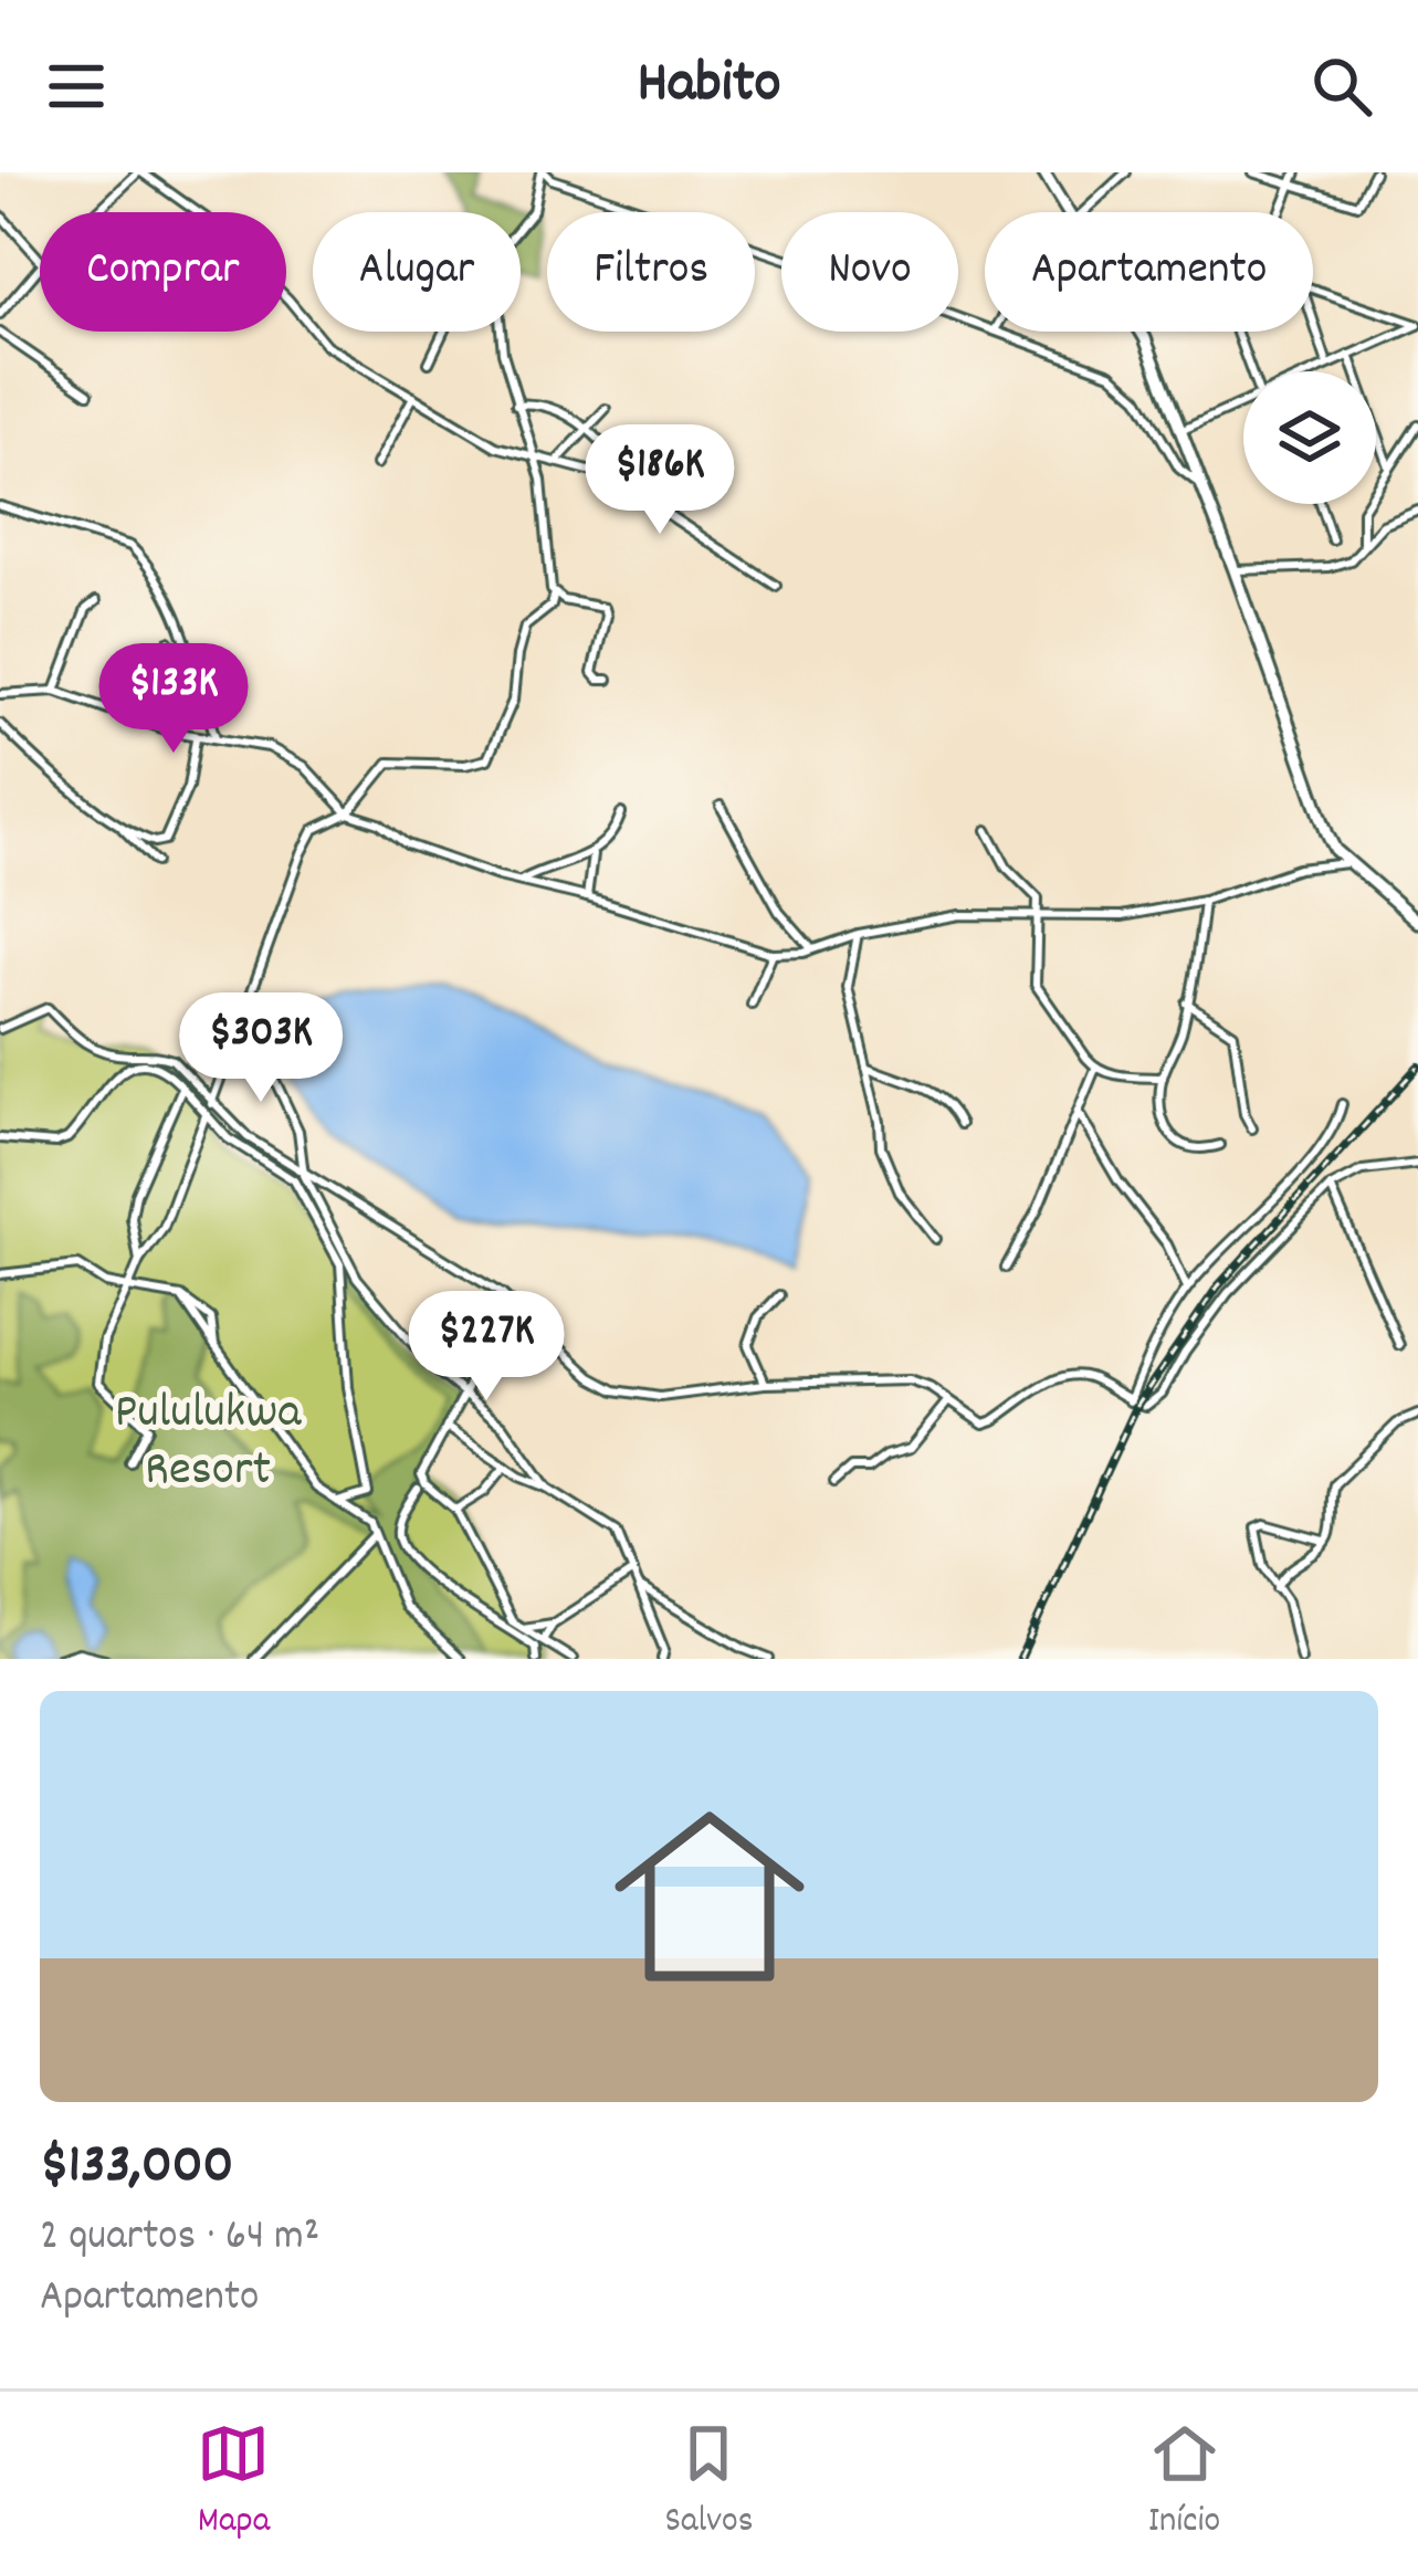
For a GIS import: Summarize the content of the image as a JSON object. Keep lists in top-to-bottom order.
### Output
{
  "parks": ["Pululukwa Resort"],
  "page": {
    "header": "Habito",
    "chip": [
      "Comprar",
      "Alugar",
      "Filtros",
      "Novo",
      "Apartamento"
    ],
    "price": [
      "$186K",
      "$133K",
      "$303K",
      "$227K"
    ],
    "list": [
      {
        "name": "$133,000",
        "note": "2 quartos · 64 m² · Apartamento"
      }
    ],
    "tabs": ["Mapa", "Salvos", "Início"]
  }
}
